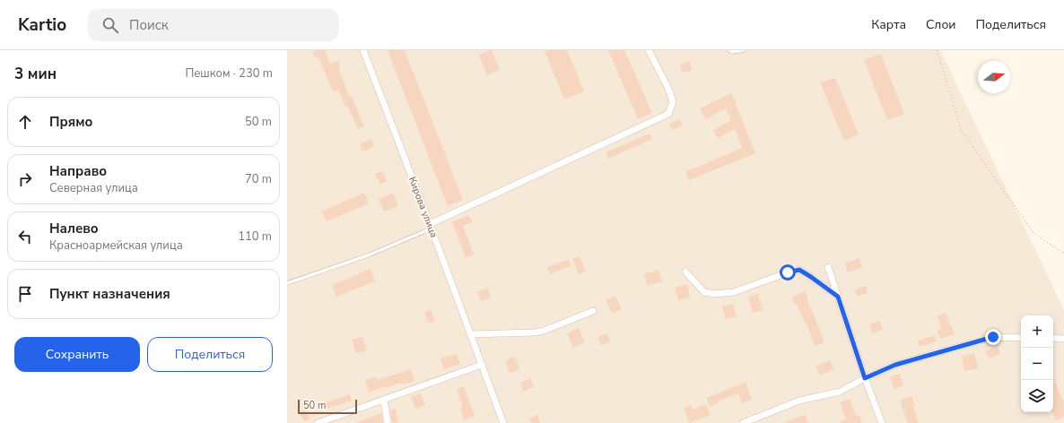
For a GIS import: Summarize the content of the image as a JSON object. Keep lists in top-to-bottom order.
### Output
{
  "streets": {
    "street": ["Кирова улица"]
  },
  "scale_bar": "50 m",
  "north": "right",
  "page": {
    "header": "Kartio",
    "search": "Поиск",
    "nav": ["Карта", "Слои", "Поделиться"],
    "heading": ["3 мин", "Пешком · 230 m"],
    "list": [
      ["Прямо", "50 m"],
      ["Направо", "Северная улица", "70 m"],
      ["Налево", "Красноармейская улица", "110 m"],
      "Пункт назначения"
    ],
    "map_buttons": ["+", "−"],
    "buttons": ["Сохранить", "Поделиться"],
    "scale": "50 m"
  }
}
